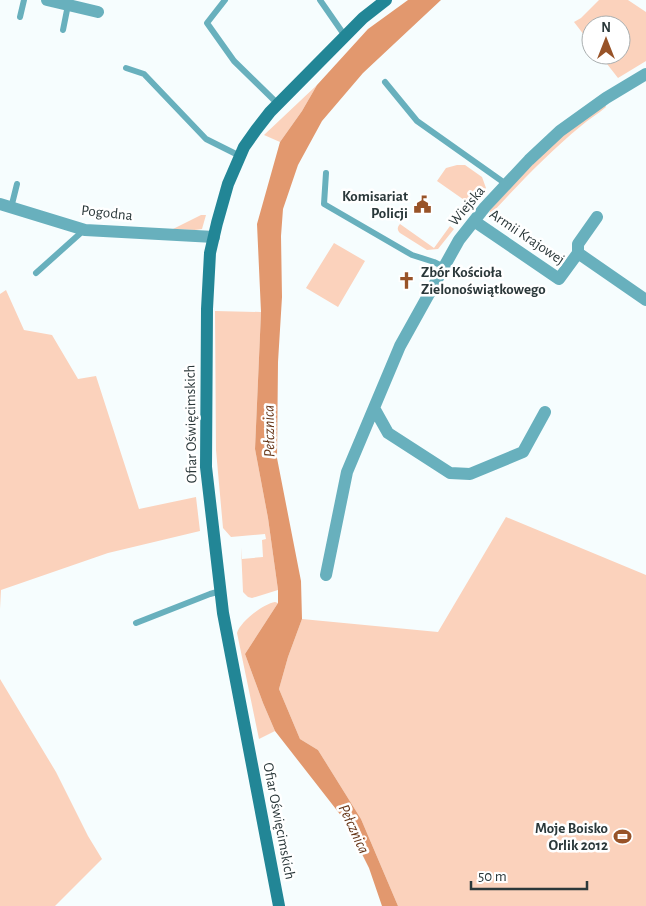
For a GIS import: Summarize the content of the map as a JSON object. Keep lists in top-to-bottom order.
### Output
{
  "streets": {
    "street": [
      "Wiejska",
      "Pogodna",
      "Armii Krajowej",
      "Ofiar Oświęcimskich"
    ]
  },
  "crossings": [
    ["Wiejska", "Armii Krajowej"],
    ["Pogodna", "Ofiar Oświęcimskich"]
  ],
  "water": ["Pełcznica"],
  "places": {
    "public building": ["Komisariat Policji"],
    "church": ["Zbór Kościoła Zielonoświątkowego"],
    "sports": ["Moje Boisko Orlik 2012"]
  },
  "scale_bar": "50 m",
  "north": "top"
}
